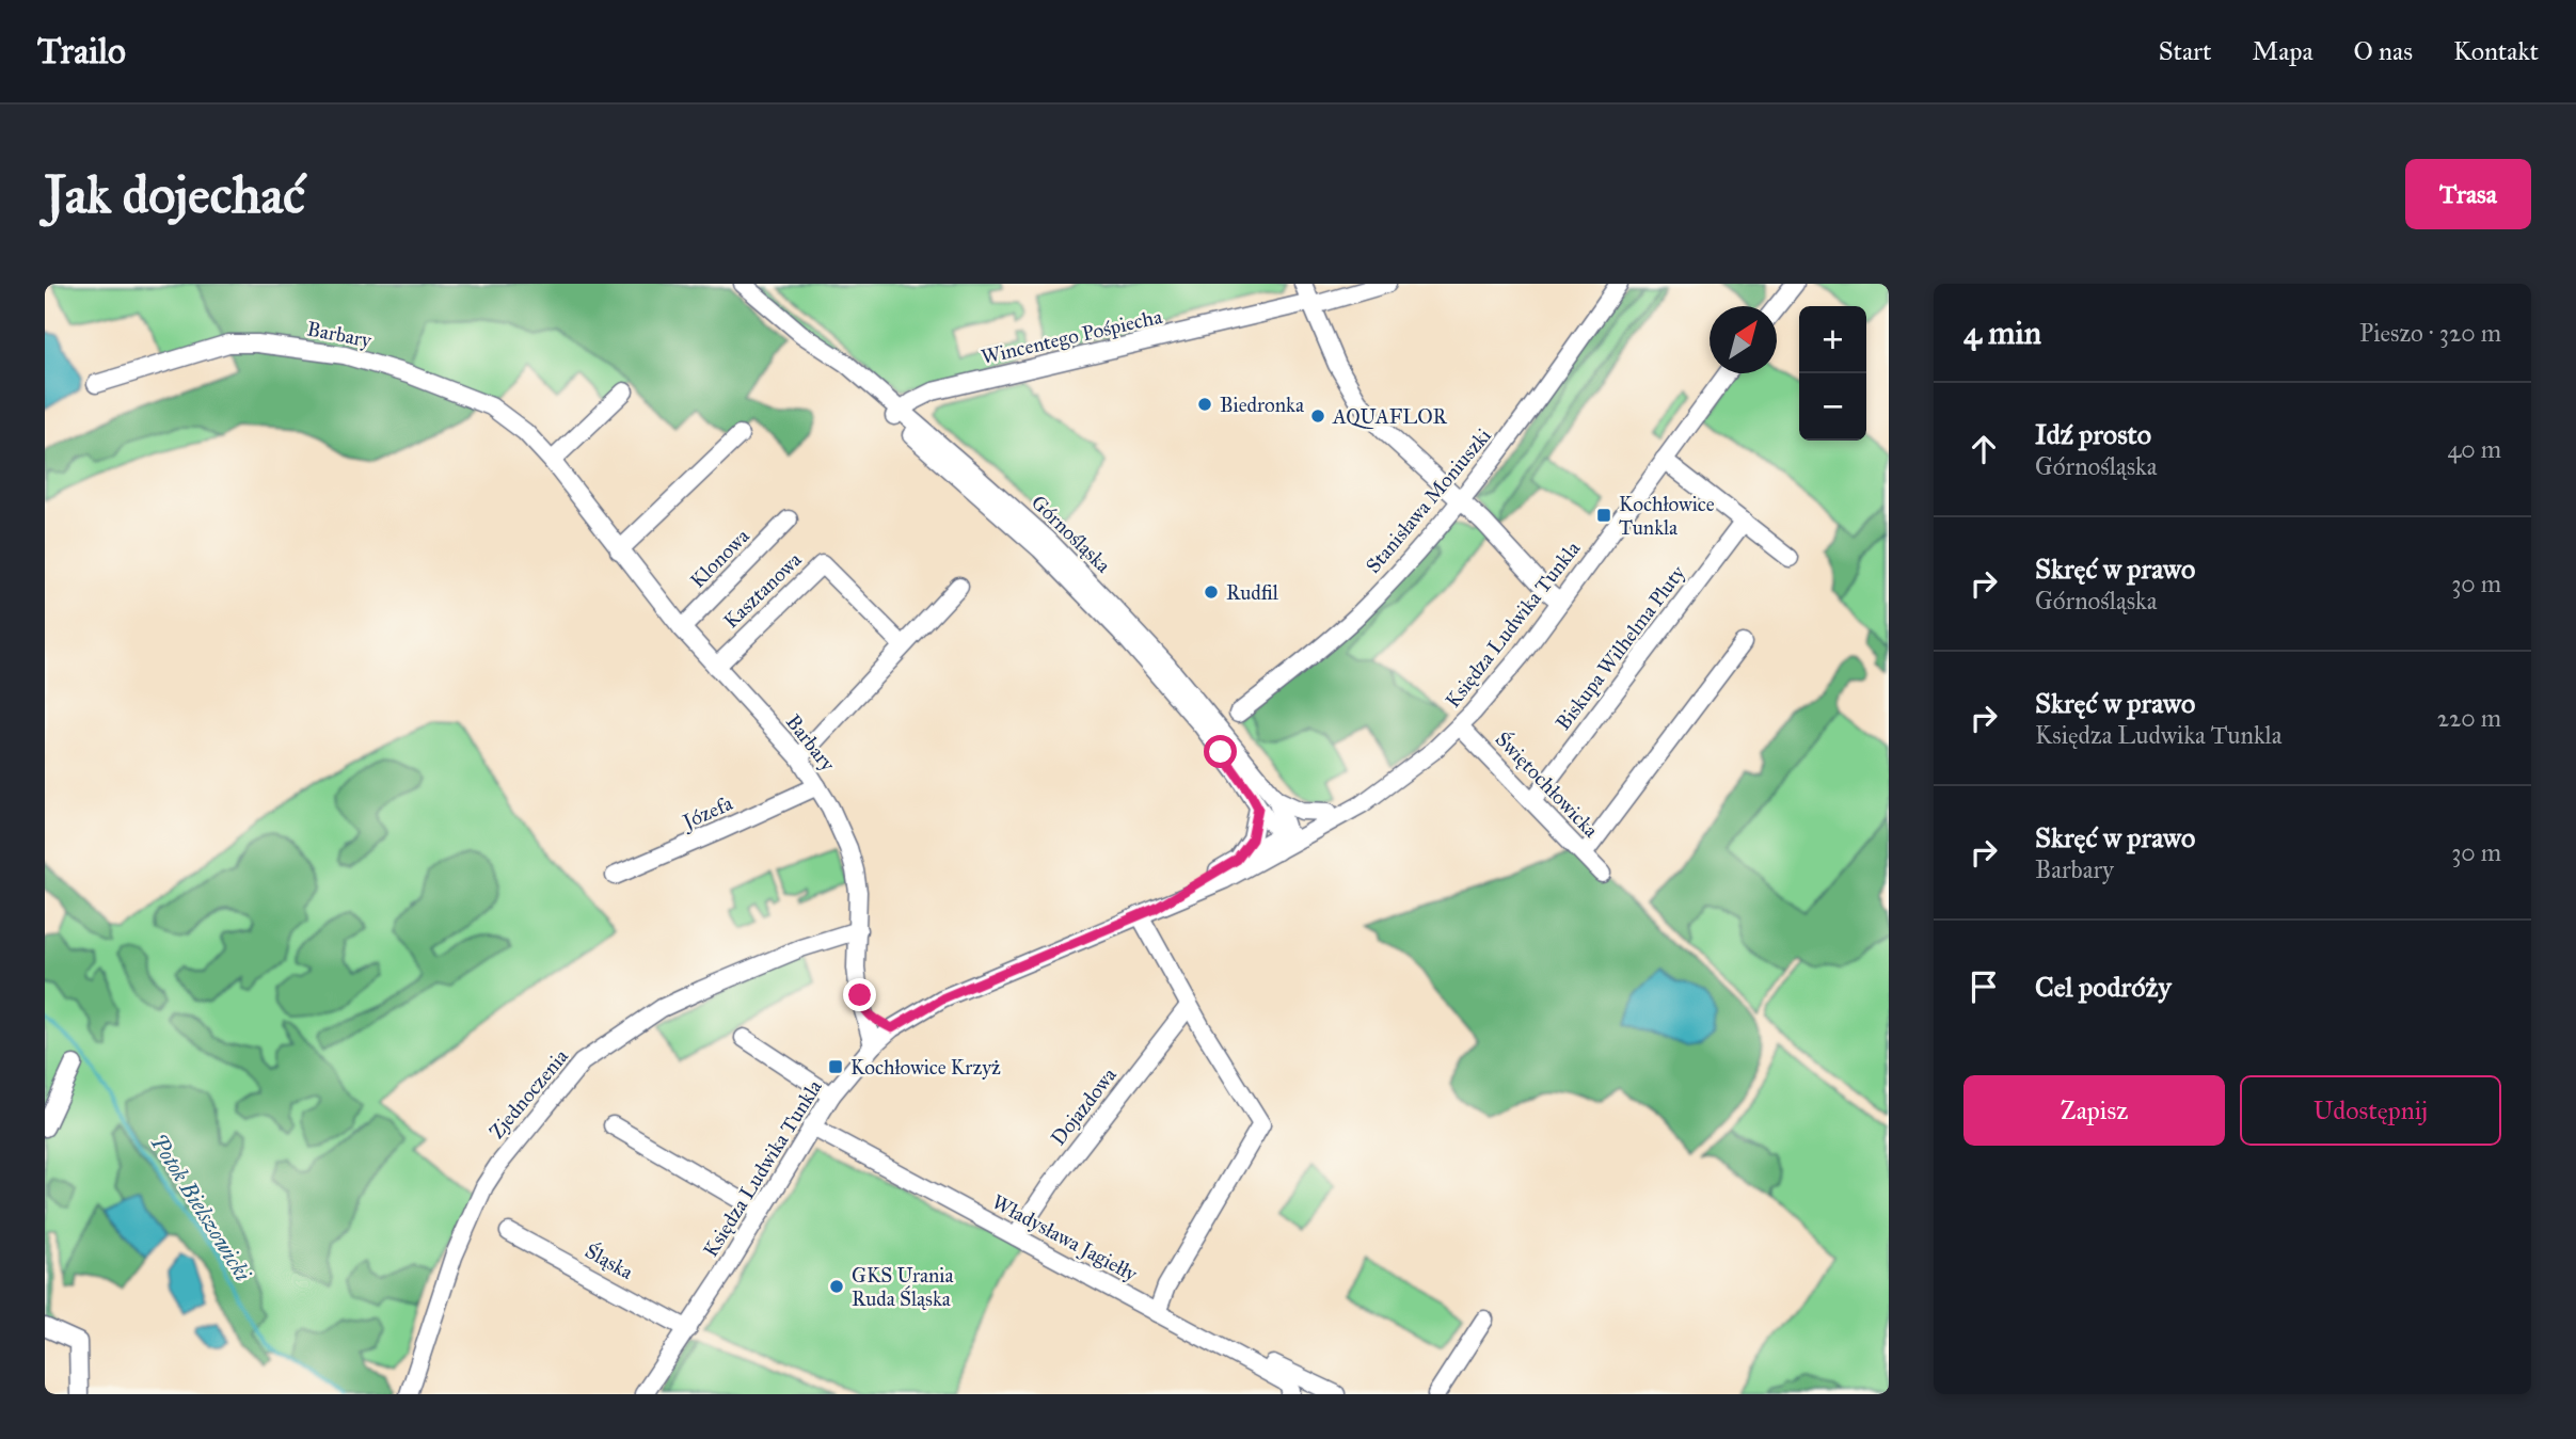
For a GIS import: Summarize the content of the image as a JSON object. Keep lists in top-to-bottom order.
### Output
{
  "streets": {
    "street": [
      "Barbary",
      "Wincentego Pośpiecha",
      "Stanisława Moniuszki",
      "Górnośląska",
      "Klonowa",
      "Kasztanowa",
      "Księdza Ludwika Tunkla",
      "Biskupa Wilhelma Pluty",
      "Świętochłowicka",
      "Józefa",
      "Zjednoczenia",
      "Dojazdowa",
      "Władysława Jagiełły",
      "Śląska"
    ]
  },
  "crossings": [
    ["Barbary", "Klonowa"],
    ["Barbary", "Kasztanowa"],
    ["Barbary", "Księdza Ludwika Tunkla"],
    ["Barbary", "Józefa"],
    ["Barbary", "Zjednoczenia"],
    ["Wincentego Pośpiecha", "Górnośląska"],
    ["Górnośląska", "Księdza Ludwika Tunkla"],
    ["Księdza Ludwika Tunkla", "Świętochłowicka"],
    ["Księdza Ludwika Tunkla", "Władysława Jagiełły"],
    ["Księdza Ludwika Tunkla", "Śląska"],
    ["Biskupa Wilhelma Pluty", "Świętochłowicka"],
    ["Dojazdowa", "Władysława Jagiełły"]
  ],
  "water": ["Potok Bielszowicki"],
  "places": {
    "other": [
      "Biedronka",
      "AQUAFLOR",
      "Rudfil",
      "GKS Urania Ruda Śląska"
    ],
    "transit": ["Kochłowice Tunkla", "Kochłowice Krzyż"]
  },
  "north": "top right",
  "page": {
    "header": "Trailo",
    "nav": [
      "Start",
      "Mapa",
      "O nas",
      "Kontakt"
    ],
    "buttons": [
      "Trasa",
      ["Zapisz", "Udostępnij"]
    ],
    "title": "Jak dojechać",
    "heading": ["4 min", "Pieszo · 320 m"],
    "map_buttons": ["+", "−"],
    "list": [
      ["Idź prosto", "Górnośląska", "40 m"],
      ["Skręć w prawo", "Górnośląska", "30 m"],
      ["Skręć w prawo", "Księdza Ludwika Tunkla", "220 m"],
      ["Skręć w prawo", "Barbary", "30 m"],
      "Cel podróży"
    ]
  }
}
